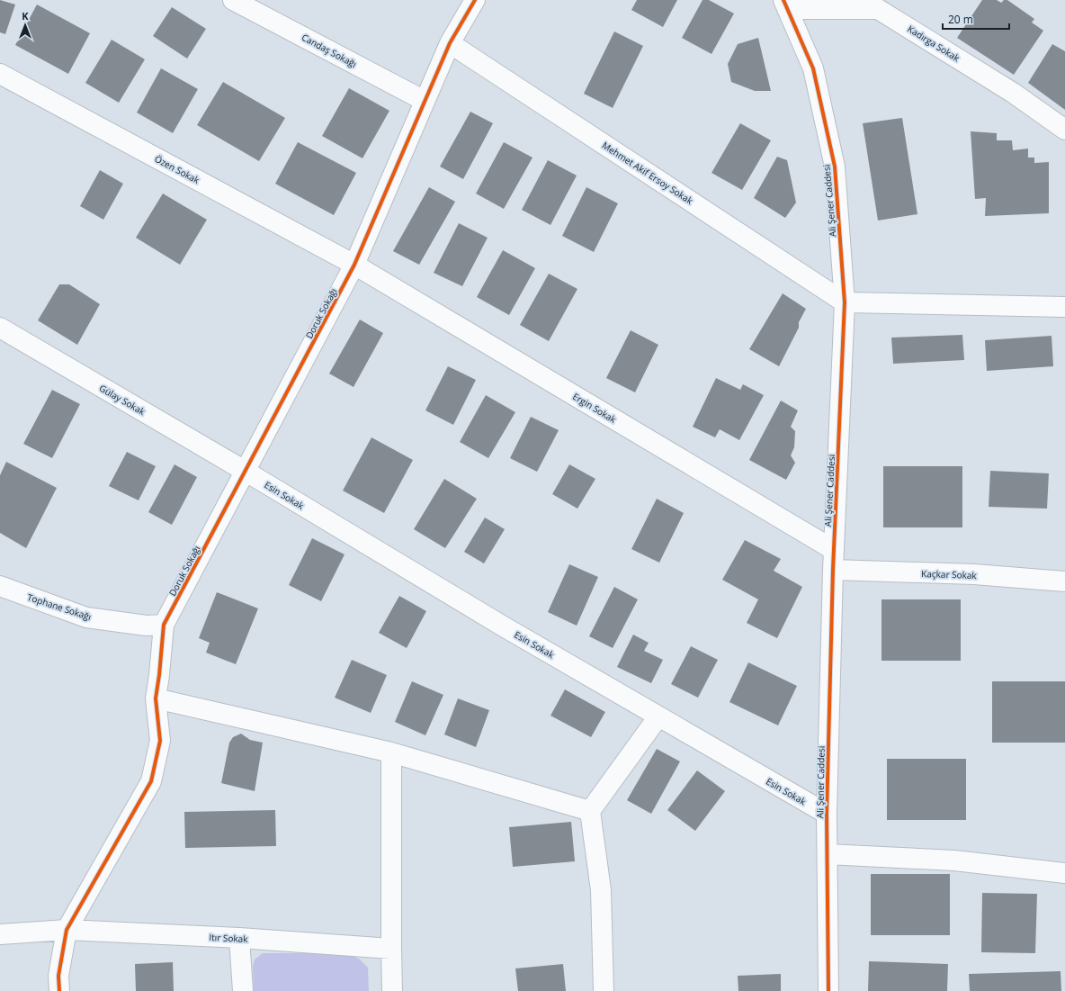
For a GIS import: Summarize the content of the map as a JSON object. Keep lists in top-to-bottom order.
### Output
{
  "streets": {
    "street": [
      "Kadırga Sokak",
      "Candaş Sokağı",
      "Özen Sokak",
      "Mehmet Akif Ersoy Sokak",
      "Ali Şener Caddesi",
      "Doruk Sokağı",
      "Gülay Sokak",
      "Ergin Sokak",
      "Esin Sokak",
      "Kaçkar Sokak",
      "Tophane Sokağı",
      "Itır Sokak"
    ]
  },
  "crossings": [
    ["Kadırga Sokak", "Ali Şener Caddesi"],
    ["Candaş Sokağı", "Doruk Sokağı"],
    ["Özen Sokak", "Doruk Sokağı"],
    ["Özen Sokak", "Ergin Sokak"],
    ["Mehmet Akif Ersoy Sokak", "Ali Şener Caddesi"],
    ["Mehmet Akif Ersoy Sokak", "Doruk Sokağı"],
    ["Ali Şener Caddesi", "Ergin Sokak"],
    ["Ali Şener Caddesi", "Esin Sokak"],
    ["Ali Şener Caddesi", "Kaçkar Sokak"],
    ["Doruk Sokağı", "Gülay Sokak"],
    ["Doruk Sokağı", "Ergin Sokak"],
    ["Doruk Sokağı", "Esin Sokak"],
    ["Doruk Sokağı", "Tophane Sokağı"],
    ["Gülay Sokak", "Esin Sokak"]
  ],
  "scale_bar": "20 m",
  "north": "top"
}
